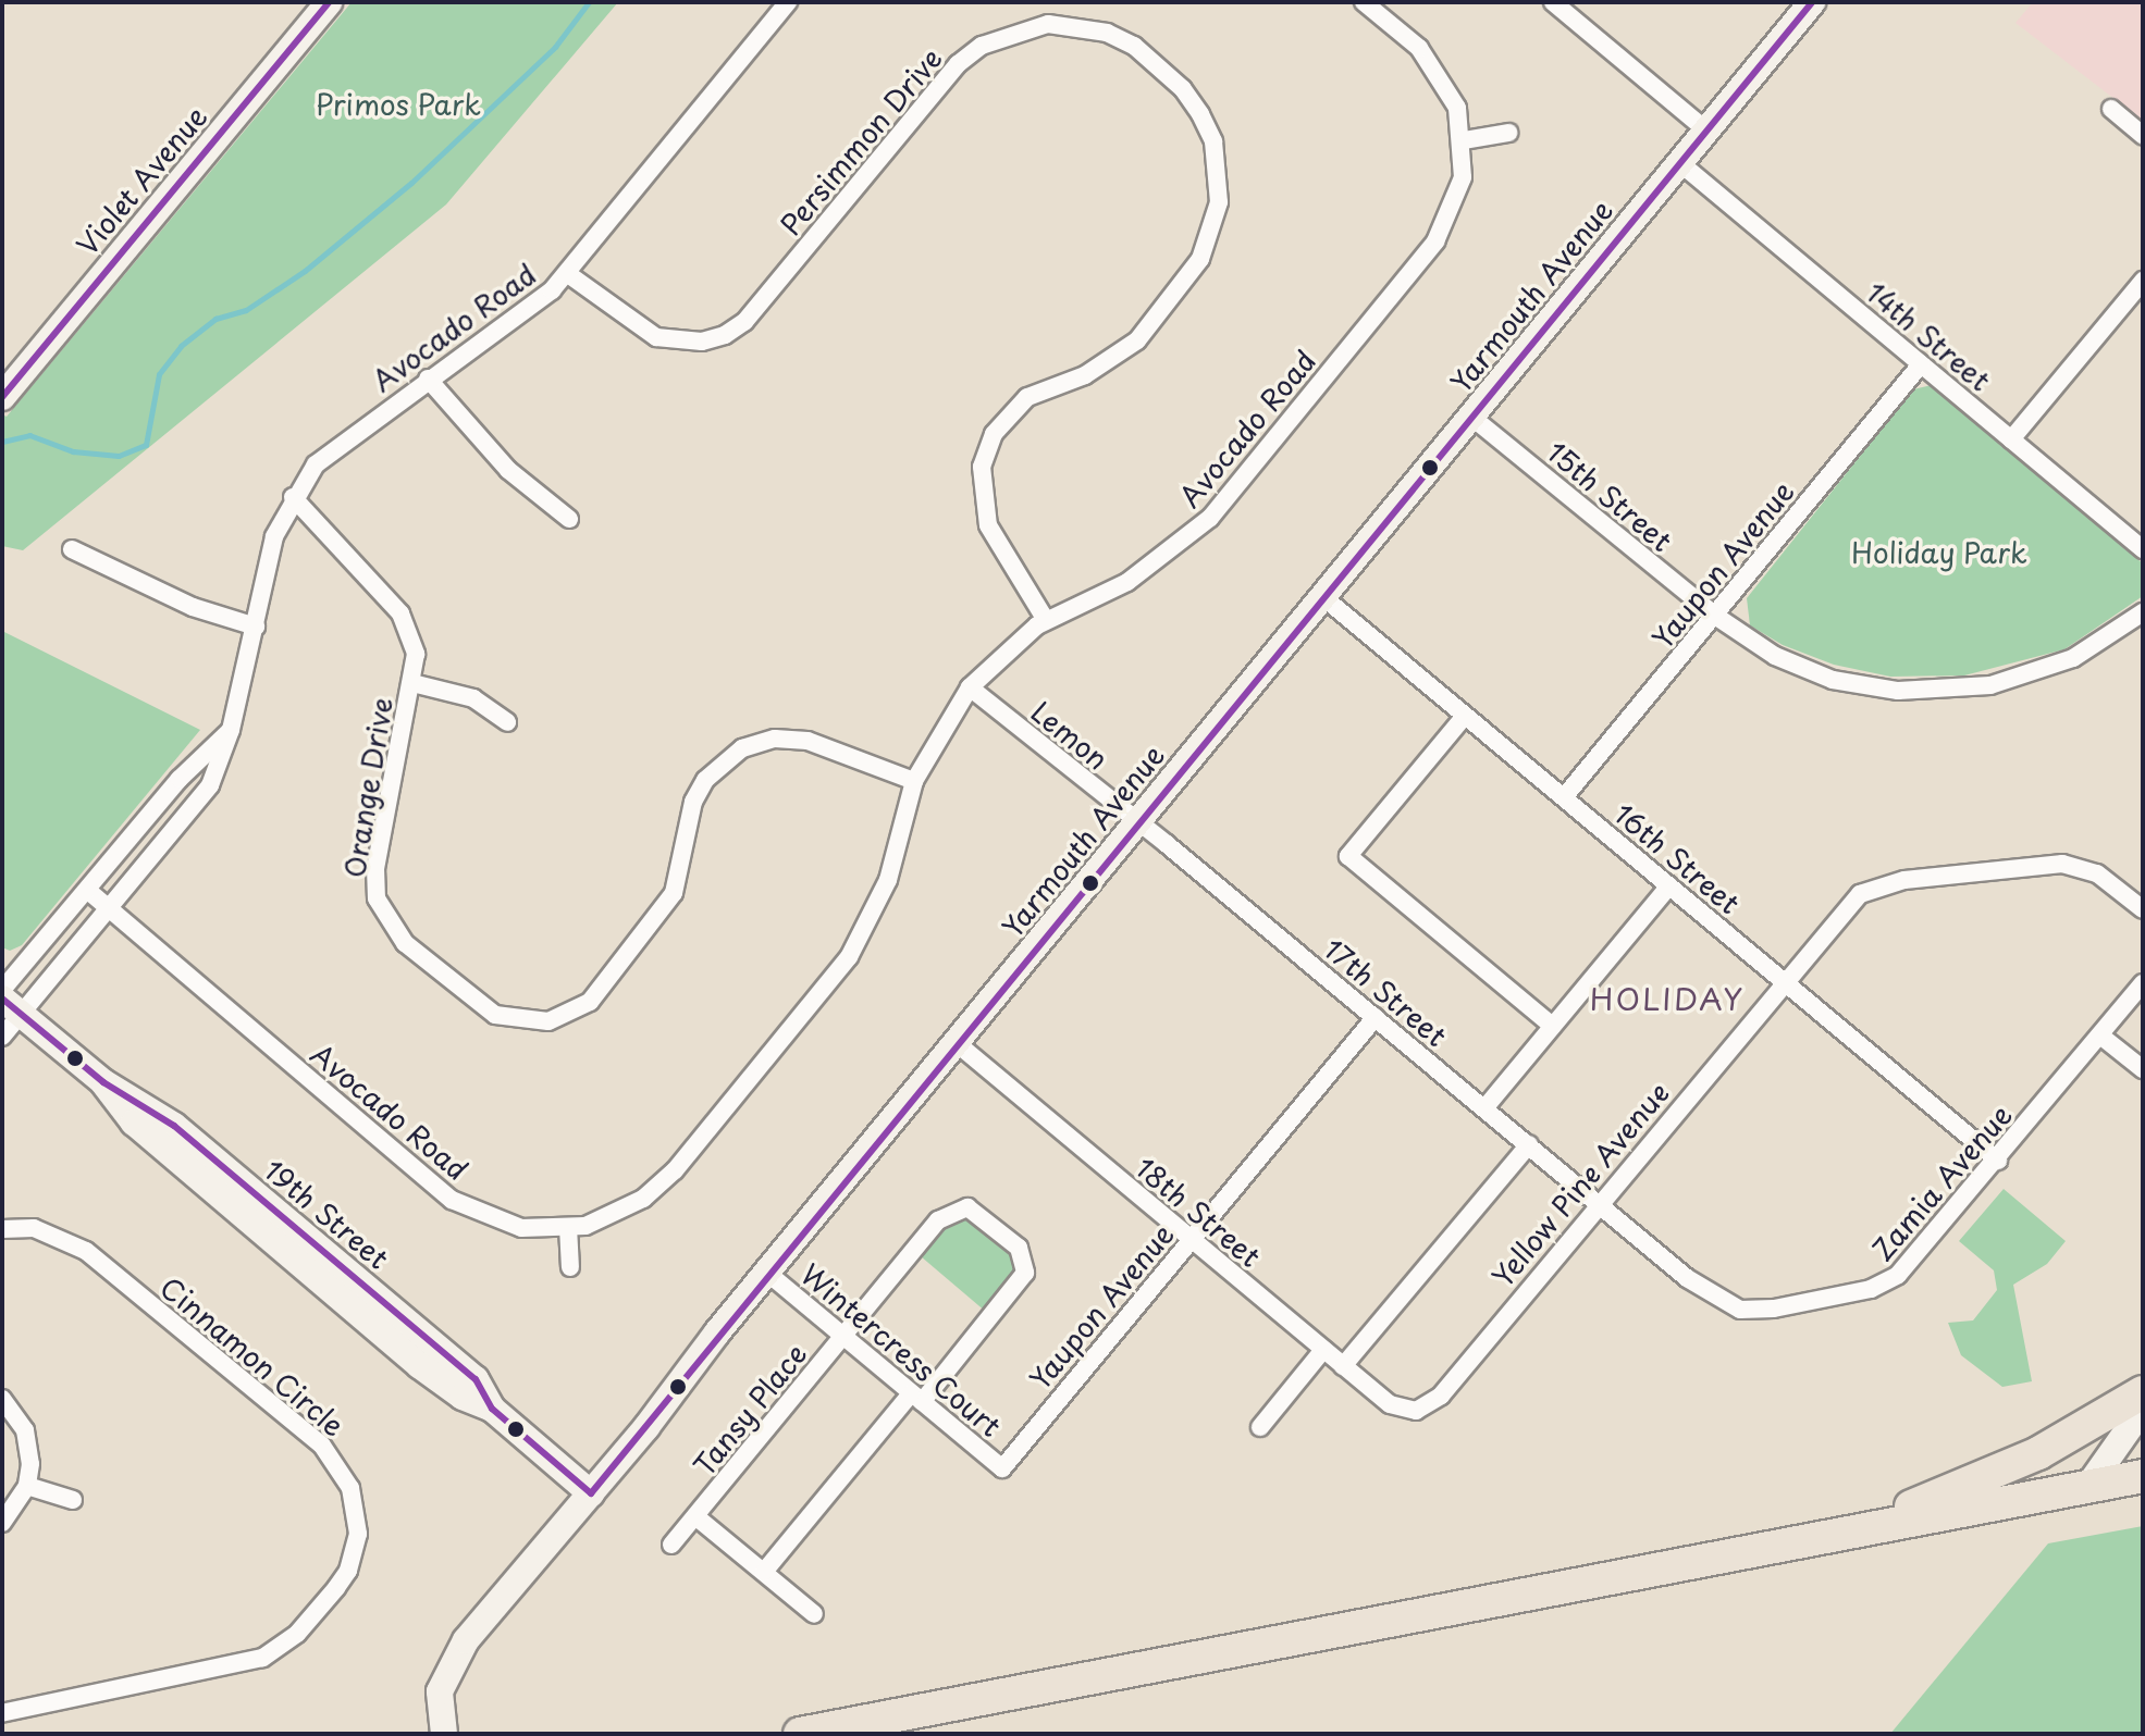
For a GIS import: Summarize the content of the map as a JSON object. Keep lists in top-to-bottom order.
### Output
{
  "streets": {
    "street": [
      "Persimmon Drive",
      "Violet Avenue",
      "Yarmouth Avenue",
      "Avocado Road",
      "14th Street",
      "15th Street",
      "Yaupon Avenue",
      "Lemon",
      "Orange Drive",
      "16th Street",
      "17th Street",
      "Zamia Avenue",
      "Yellow Pine Avenue",
      "18th Street",
      "19th Street",
      "Wintercress Court",
      "Cinnamon Circle",
      "Tansy Place"
    ]
  },
  "crossings": [
    ["Persimmon Drive", "Avocado Road"],
    ["Yarmouth Avenue", "14th Street"],
    ["Yarmouth Avenue", "15th Street"],
    ["Yarmouth Avenue", "Lemon"],
    ["Yarmouth Avenue", "16th Street"],
    ["Yarmouth Avenue", "17th Street"],
    ["Yarmouth Avenue", "18th Street"],
    ["Yarmouth Avenue", "19th Street"],
    ["Yarmouth Avenue", "Wintercress Court"],
    ["Avocado Road", "Lemon"],
    ["Avocado Road", "Orange Drive"],
    ["Avocado Road", "19th Street"],
    ["14th Street", "Yaupon Avenue"],
    ["15th Street", "Yaupon Avenue"],
    ["Yaupon Avenue", "16th Street"],
    ["Yaupon Avenue", "17th Street"],
    ["Yaupon Avenue", "18th Street"],
    ["Yaupon Avenue", "Wintercress Court"],
    ["Lemon", "17th Street"],
    ["16th Street", "Zamia Avenue"],
    ["16th Street", "Yellow Pine Avenue"],
    ["17th Street", "Zamia Avenue"],
    ["17th Street", "Yellow Pine Avenue"],
    ["Zamia Avenue", "Yellow Pine Avenue"],
    ["Yellow Pine Avenue", "18th Street"],
    ["Wintercress Court", "Tansy Place"]
  ],
  "districts": ["HOLIDAY"],
  "parks": ["Primos Park", "Holiday Park"]
}
